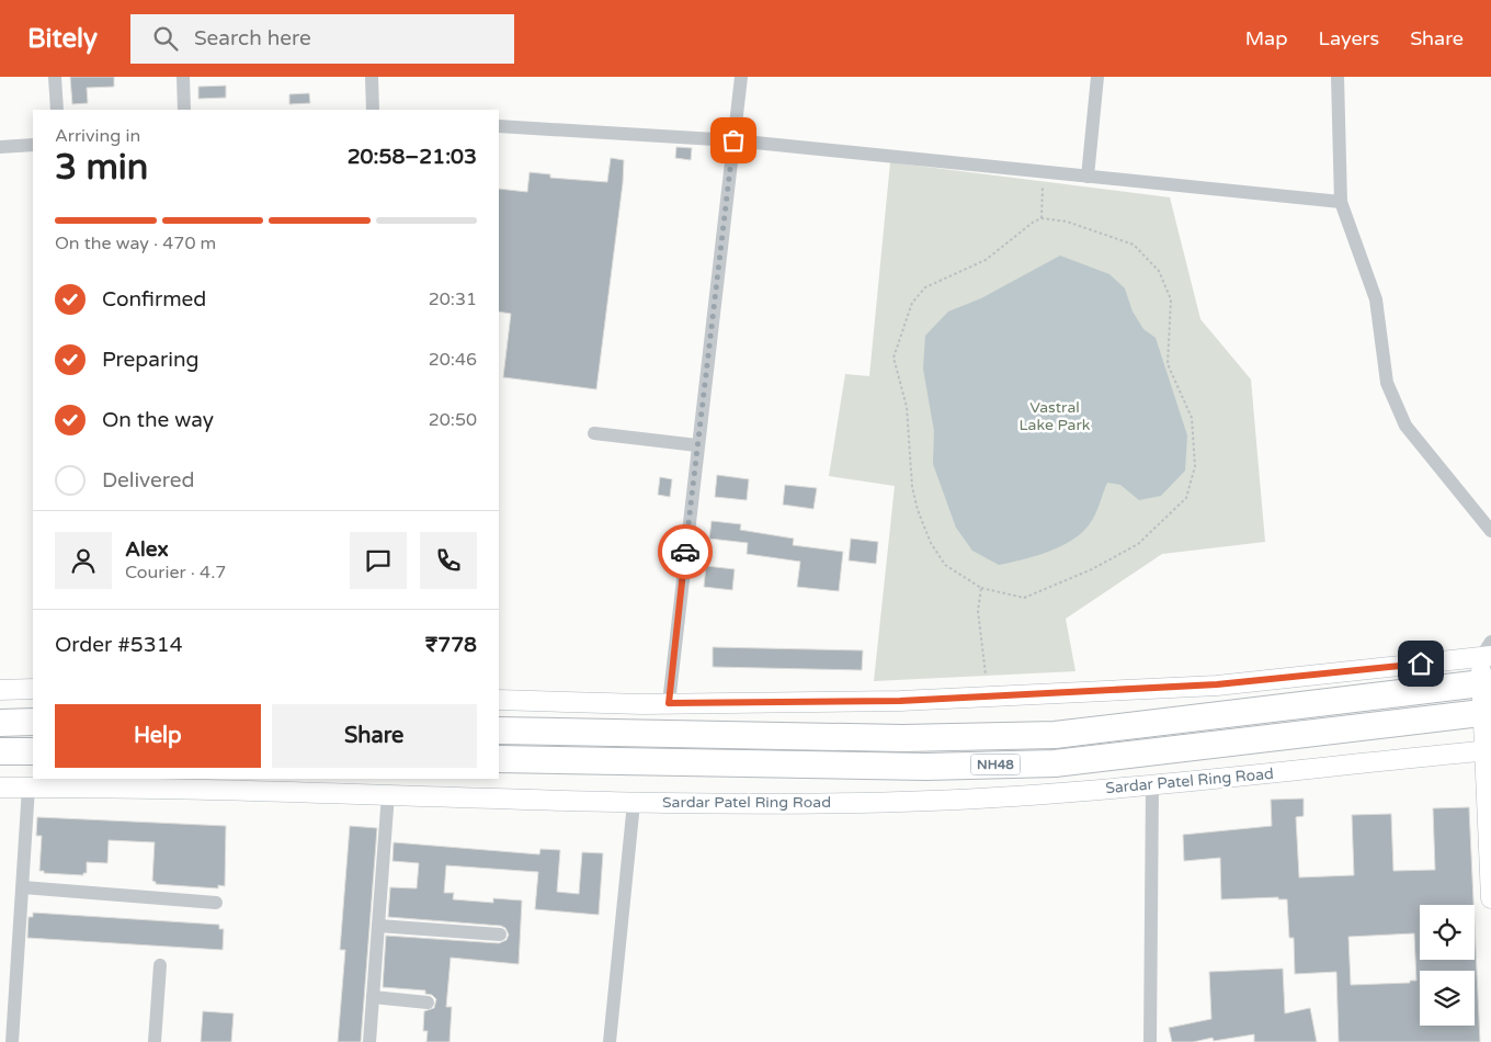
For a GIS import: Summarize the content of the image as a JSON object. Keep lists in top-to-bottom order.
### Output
{
  "streets": {
    "highway": ["NH48", "Sardar Patel Ring Road"]
  },
  "parks": ["Vastral Lake Park"],
  "page": {
    "header": "Bitely",
    "search": "Search here",
    "nav": ["Map", "Layers", "Share"],
    "heading": ["3 min", "Arriving in", "20:58–21:03"],
    "panel": [
      "Alex",
      "Courier · 4.7",
      "Order #5314",
      "₹778"
    ],
    "bar": "On the way · 470 m",
    "list": [
      ["Confirmed", "20:31"],
      ["Preparing", "20:46"],
      ["On the way", "20:50"],
      "Delivered"
    ],
    "buttons": ["Help", "Share"]
  }
}
